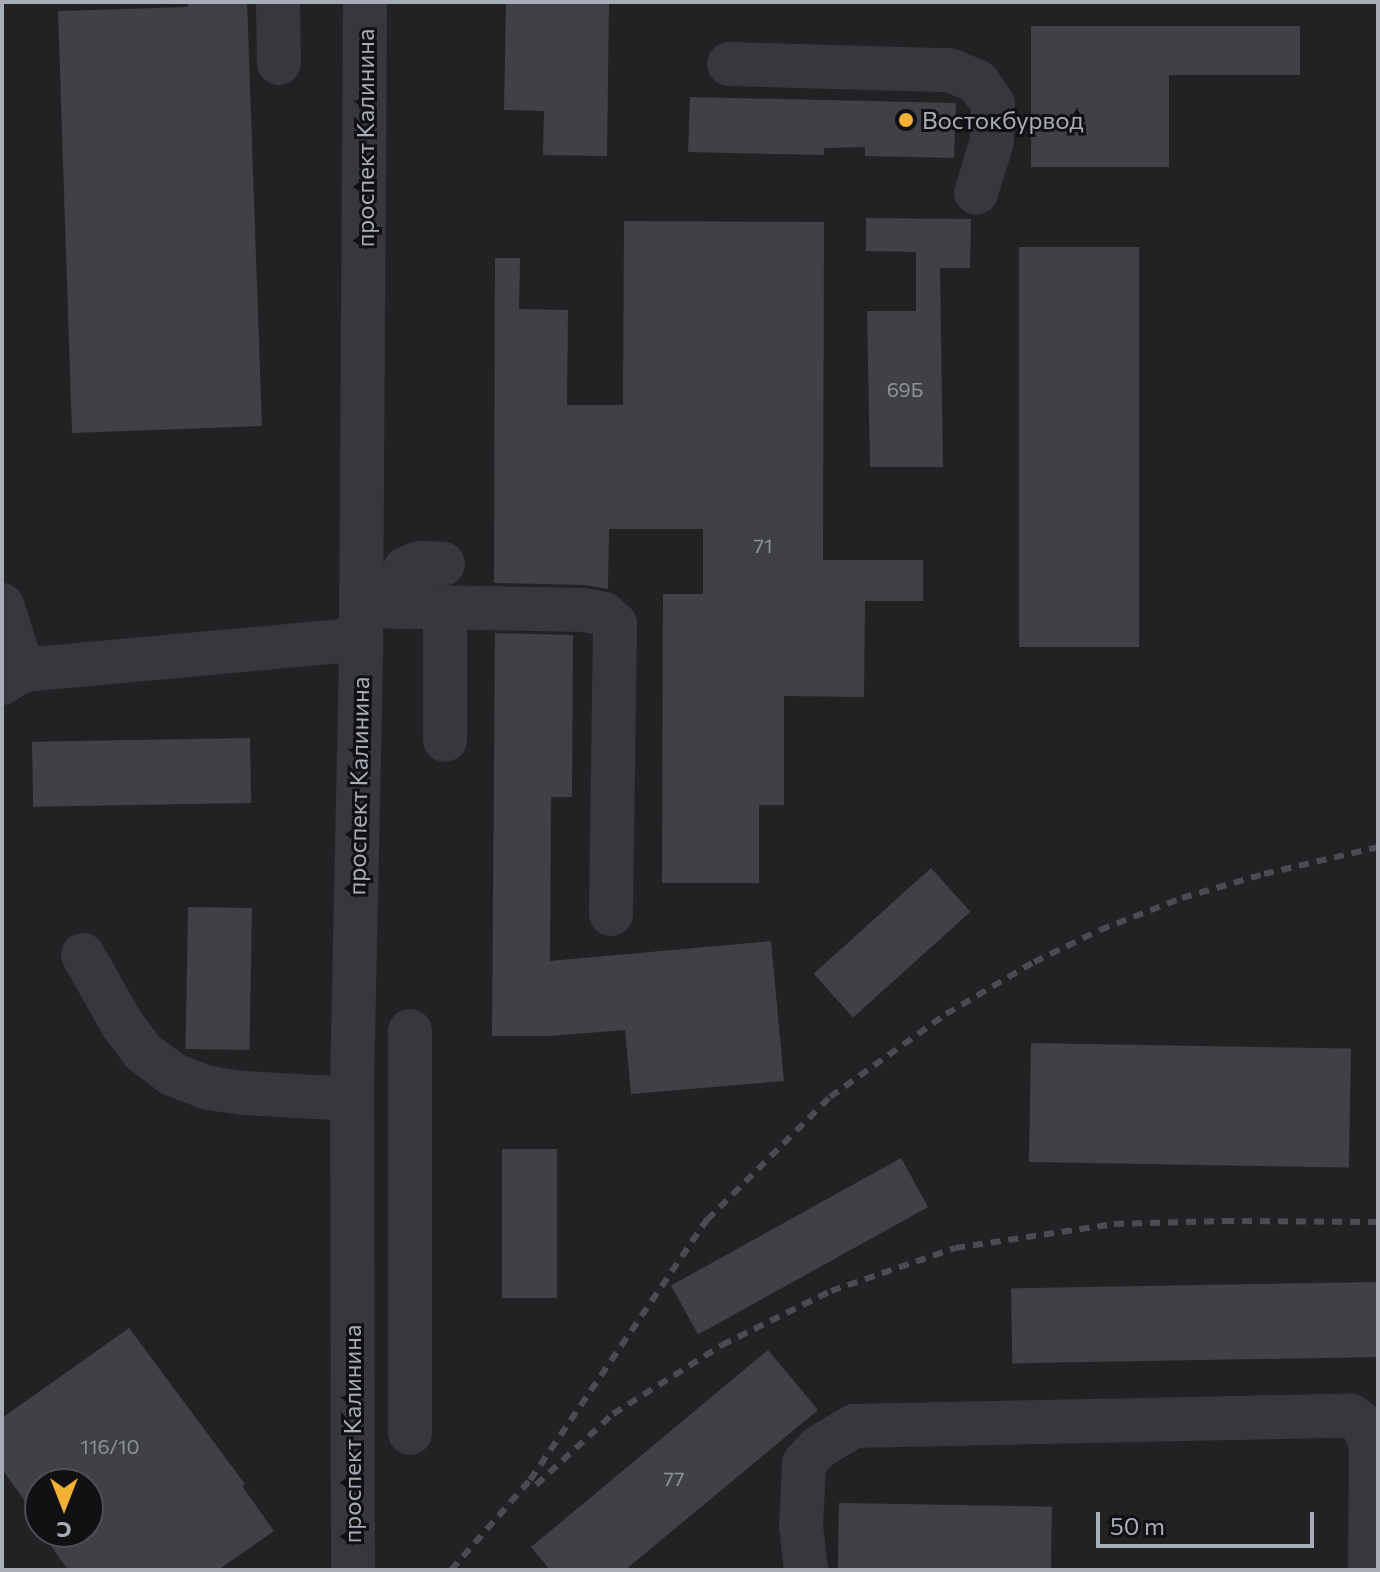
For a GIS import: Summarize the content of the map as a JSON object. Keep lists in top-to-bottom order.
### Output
{
  "streets": {
    "street": ["проспект Калинина"]
  },
  "places": ["Востокбурвод"],
  "house_numbers": [
    "69Б",
    "71",
    "116/10",
    "77"
  ],
  "scale_bar": "50 m",
  "north": "bottom"
}
